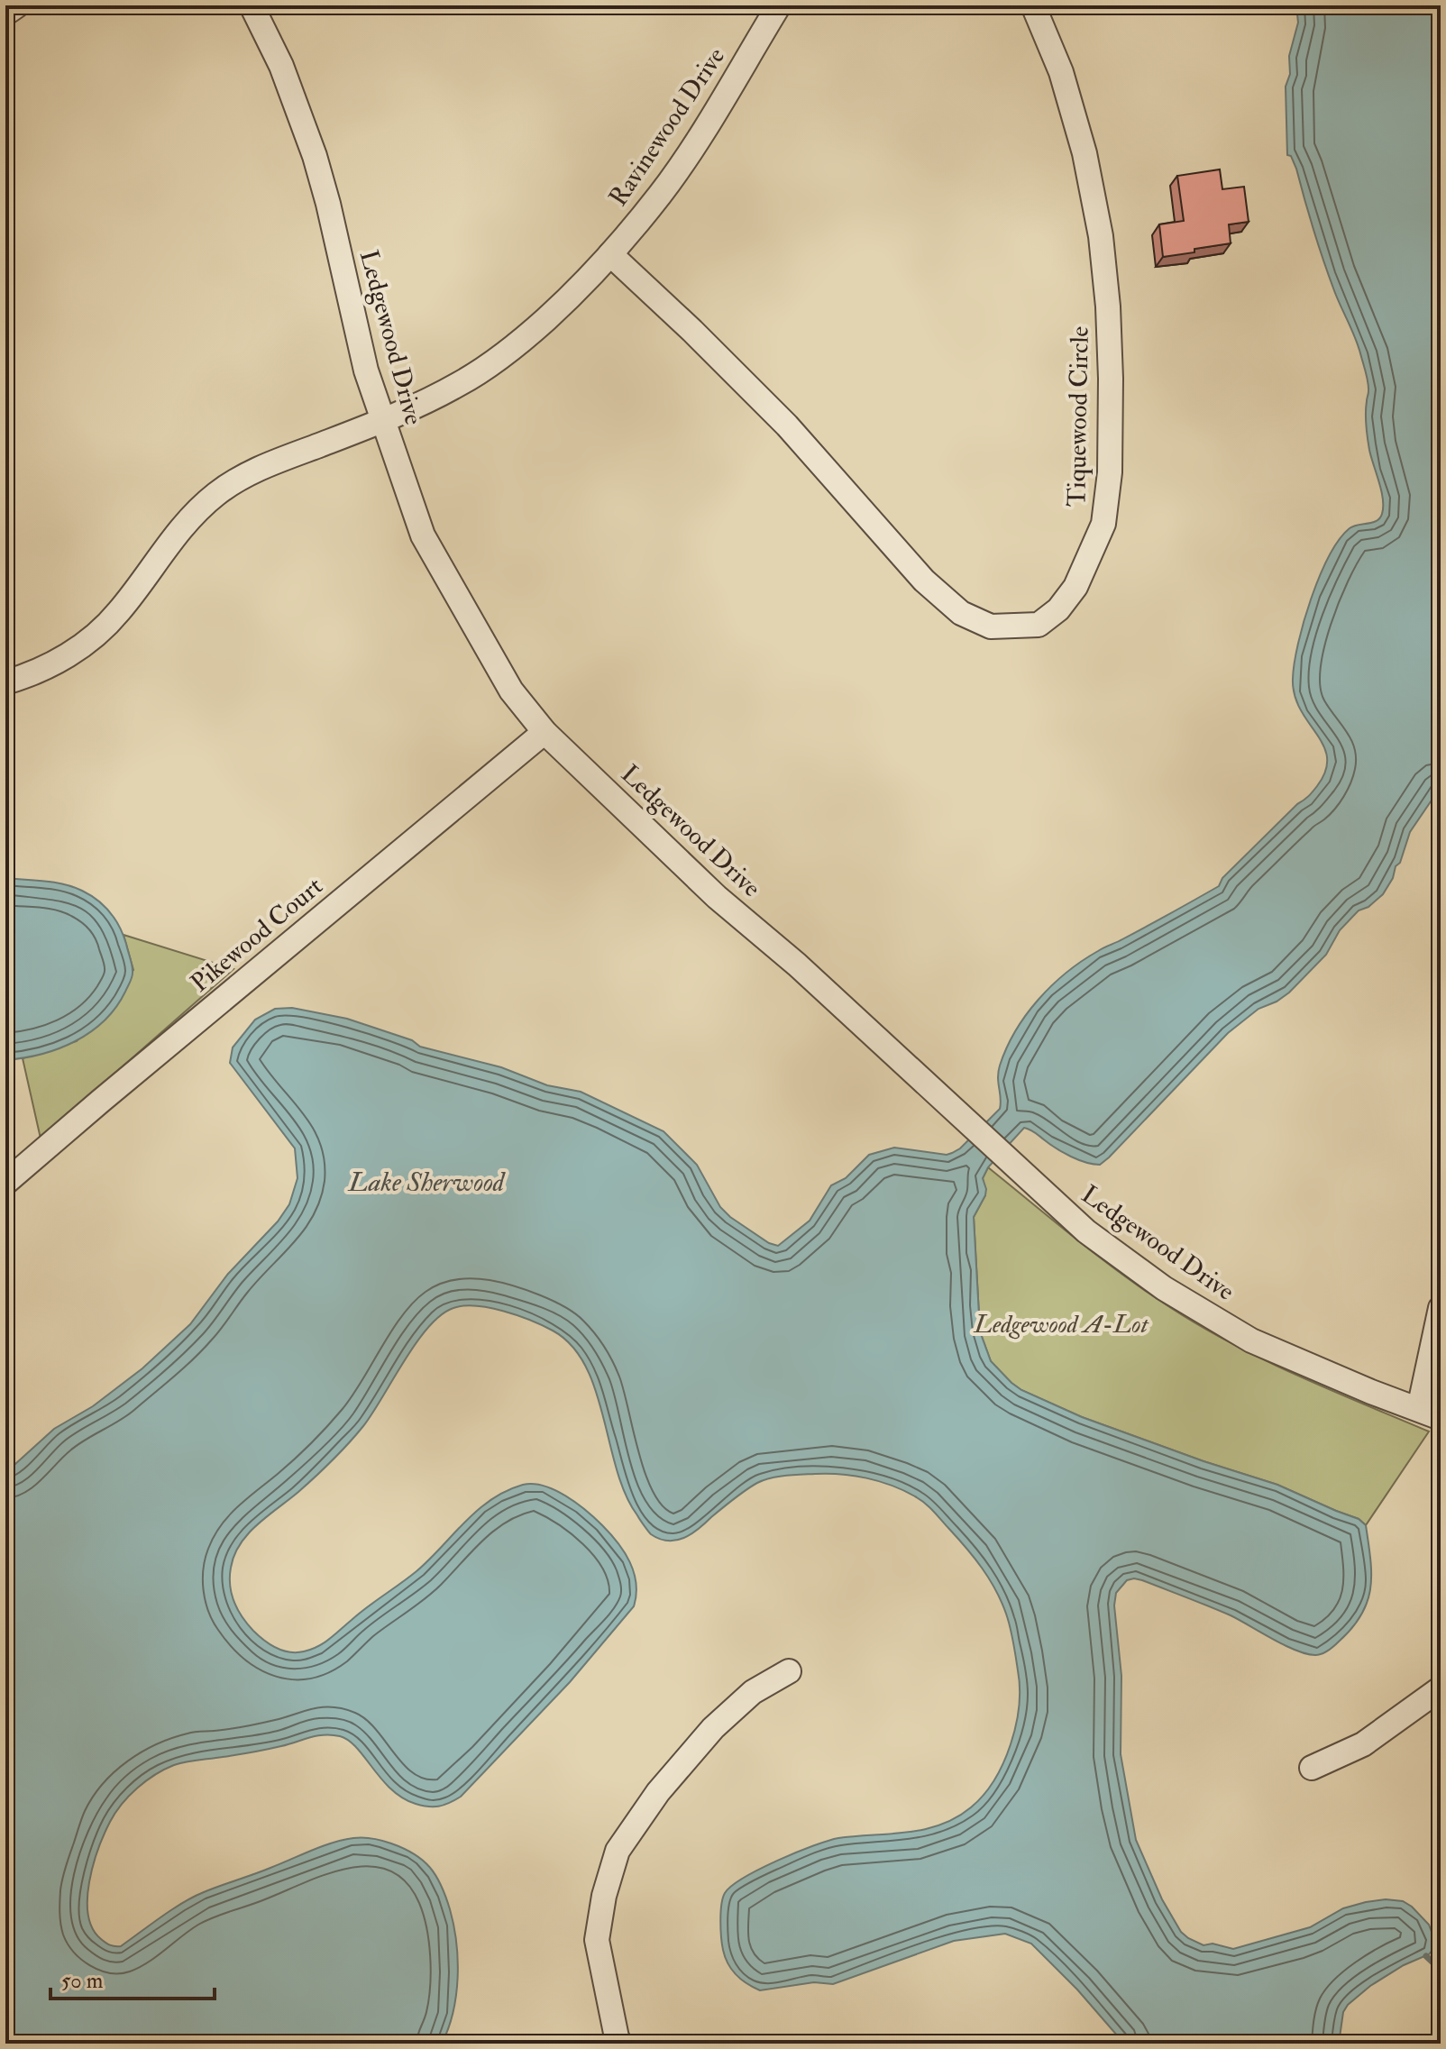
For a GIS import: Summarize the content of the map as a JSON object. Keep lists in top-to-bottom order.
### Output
{
  "streets": {
    "street": [
      "Ravinewood Drive",
      "Ledgewood Drive",
      "Tiquewood Circle",
      "Pikewood Court"
    ]
  },
  "crossings": [
    ["Ravinewood Drive", "Ledgewood Drive"],
    ["Ravinewood Drive", "Tiquewood Circle"],
    ["Ledgewood Drive", "Pikewood Court"]
  ],
  "water": ["Lake Sherwood"],
  "parks": ["Ledgewood A-Lot"],
  "scale_bar": "50 m"
}
